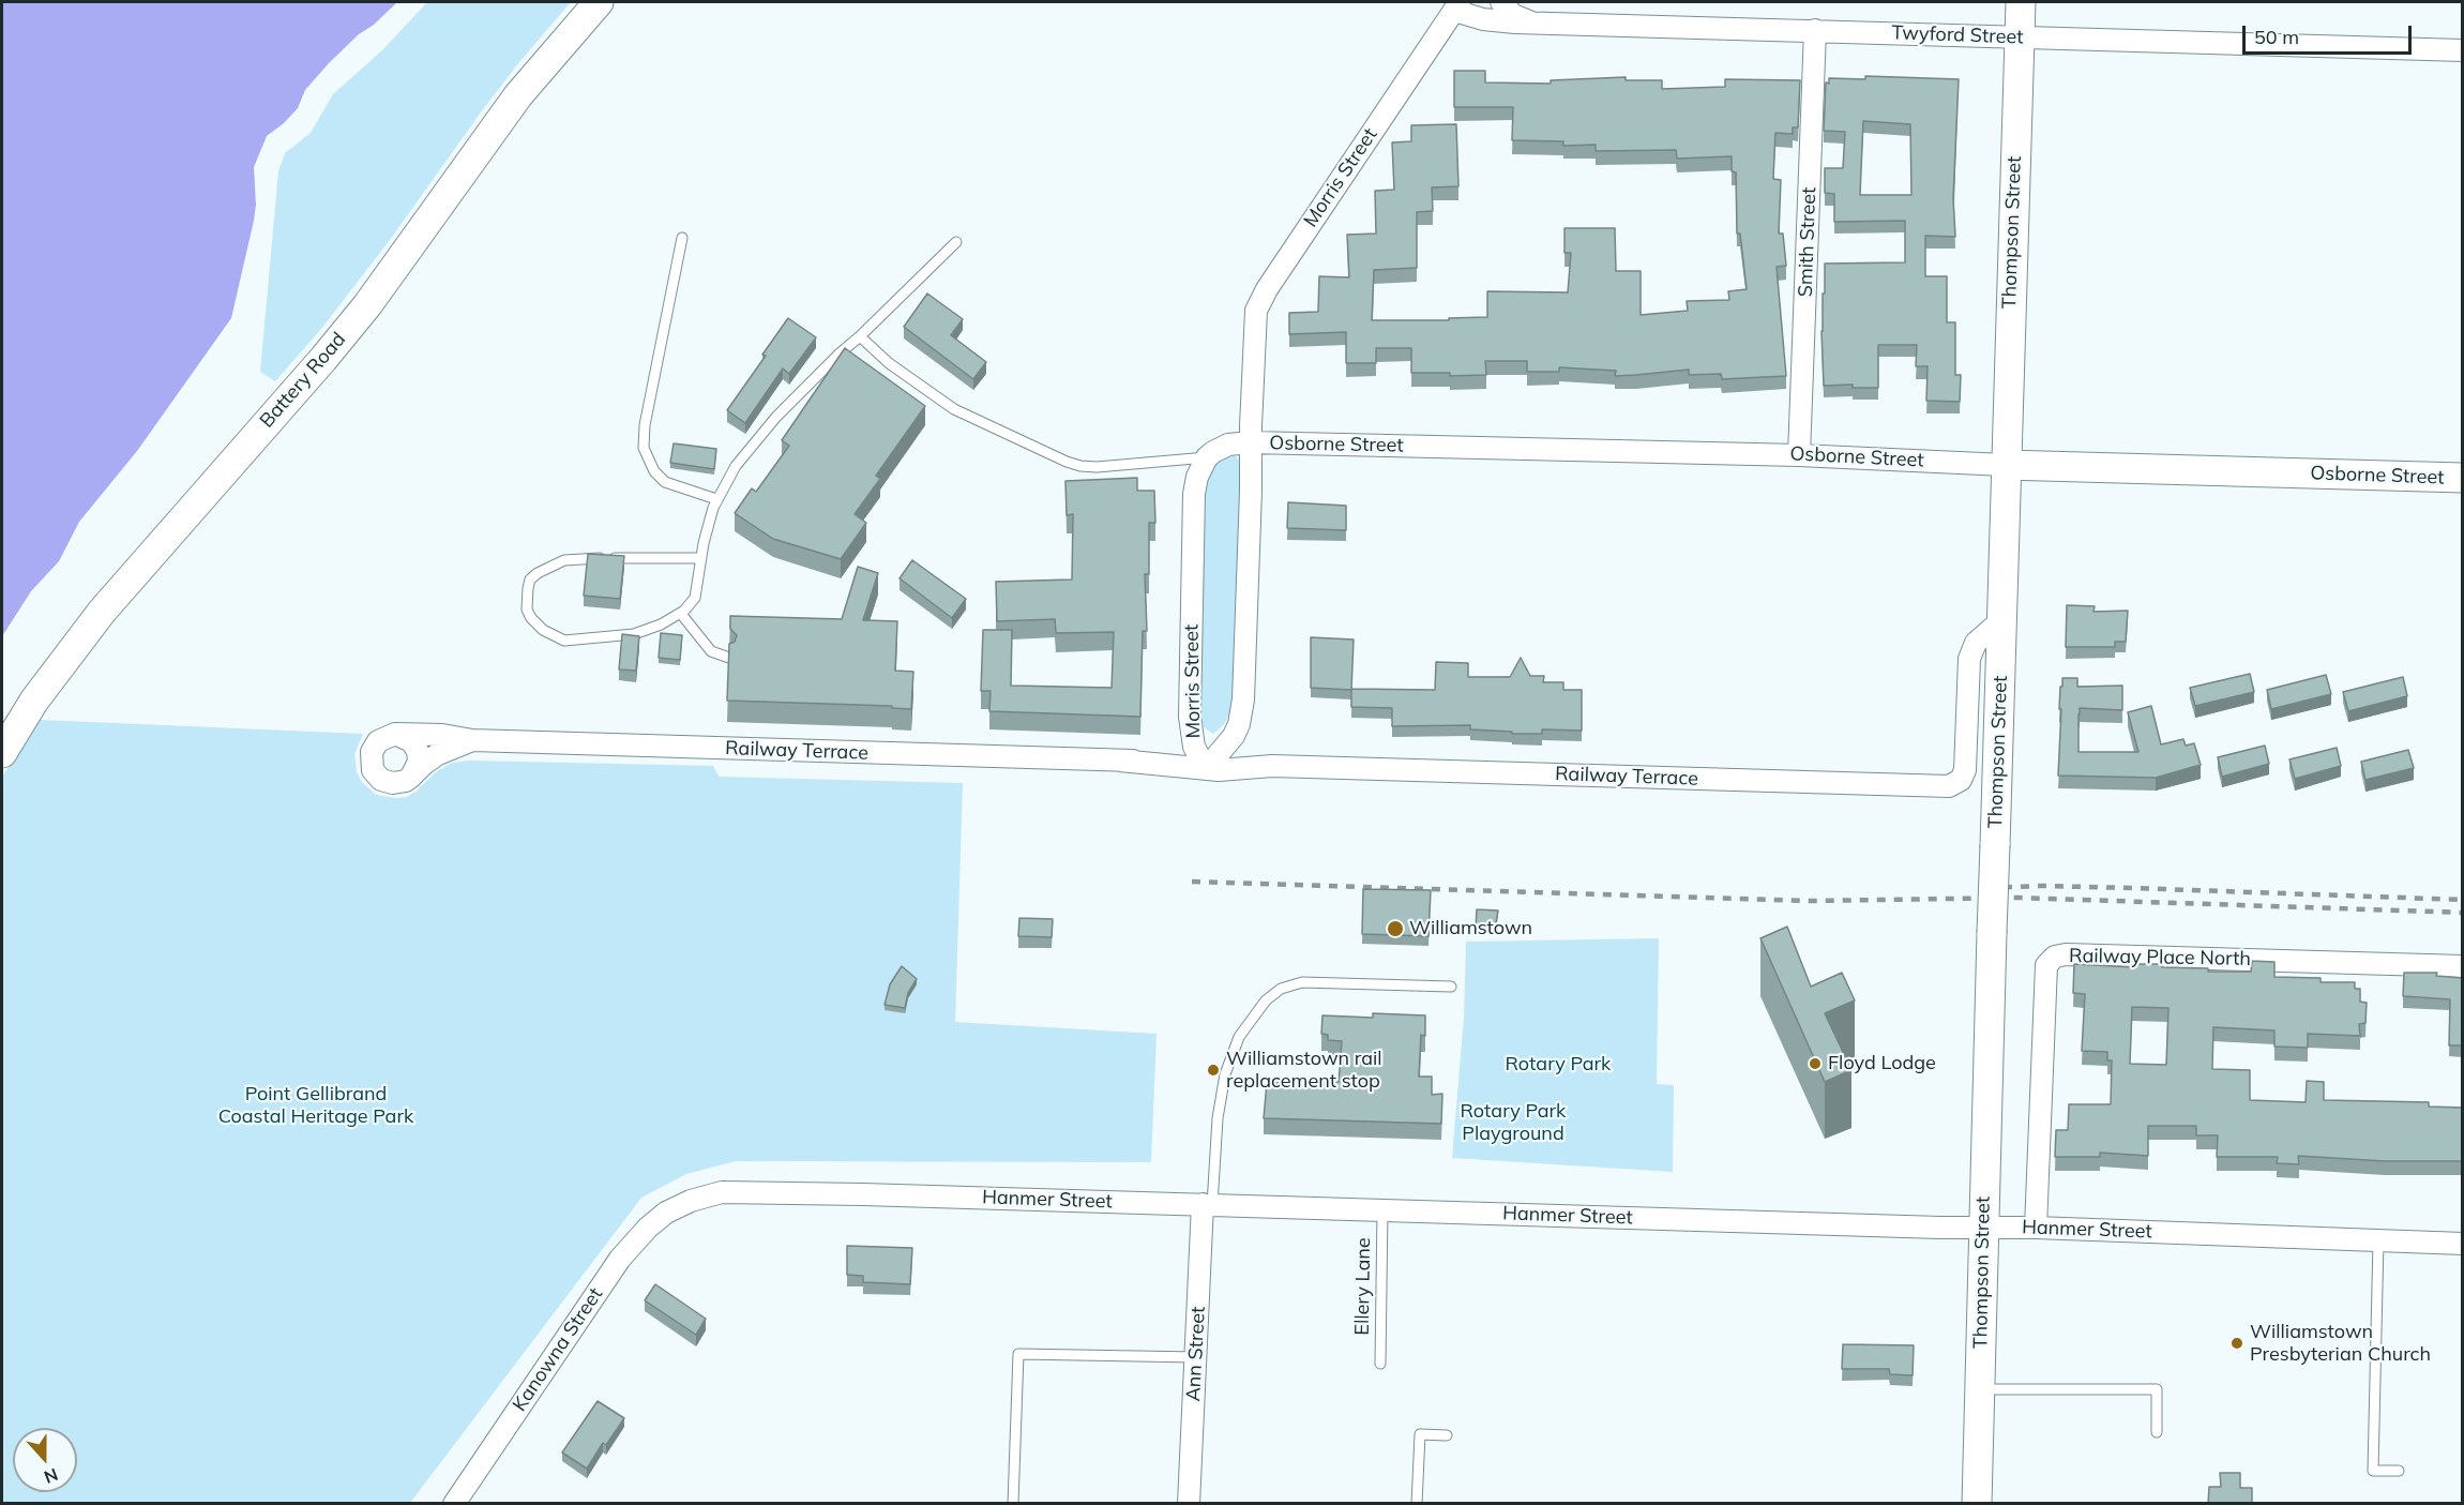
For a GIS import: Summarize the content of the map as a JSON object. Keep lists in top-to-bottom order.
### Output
{
  "streets": {
    "street": [
      "Twyford Street",
      "Morris Street",
      "Thompson Street",
      "Smith Street",
      "Battery Road",
      "Osborne Street",
      "Railway Terrace",
      "Railway Place North",
      "Hanmer Street",
      "Kanowna Street",
      "Ann Street"
    ],
    "lane": ["Ellery Lane"]
  },
  "crossings": [
    ["Twyford Street", "Morris Street"],
    ["Twyford Street", "Thompson Street"],
    ["Twyford Street", "Smith Street"],
    ["Morris Street", "Osborne Street"],
    ["Morris Street", "Railway Terrace"],
    ["Thompson Street", "Osborne Street"],
    ["Thompson Street", "Railway Terrace"],
    ["Thompson Street", "Hanmer Street"],
    ["Smith Street", "Osborne Street"],
    ["Railway Place North", "Hanmer Street"],
    ["Hanmer Street", "Ellery Lane"],
    ["Hanmer Street", "Kanowna Street"],
    ["Hanmer Street", "Ann Street"]
  ],
  "parks": ["Rotary Park", "Point Gellibrand Coastal Heritage Park", "Rotary Park Playground"],
  "places": [
    "Williamstown",
    "Floyd Lodge",
    "Williamstown rail replacement stop",
    "Williamstown Presbyterian Church"
  ],
  "scale_bar": "50 m",
  "north": "bottom"
}
